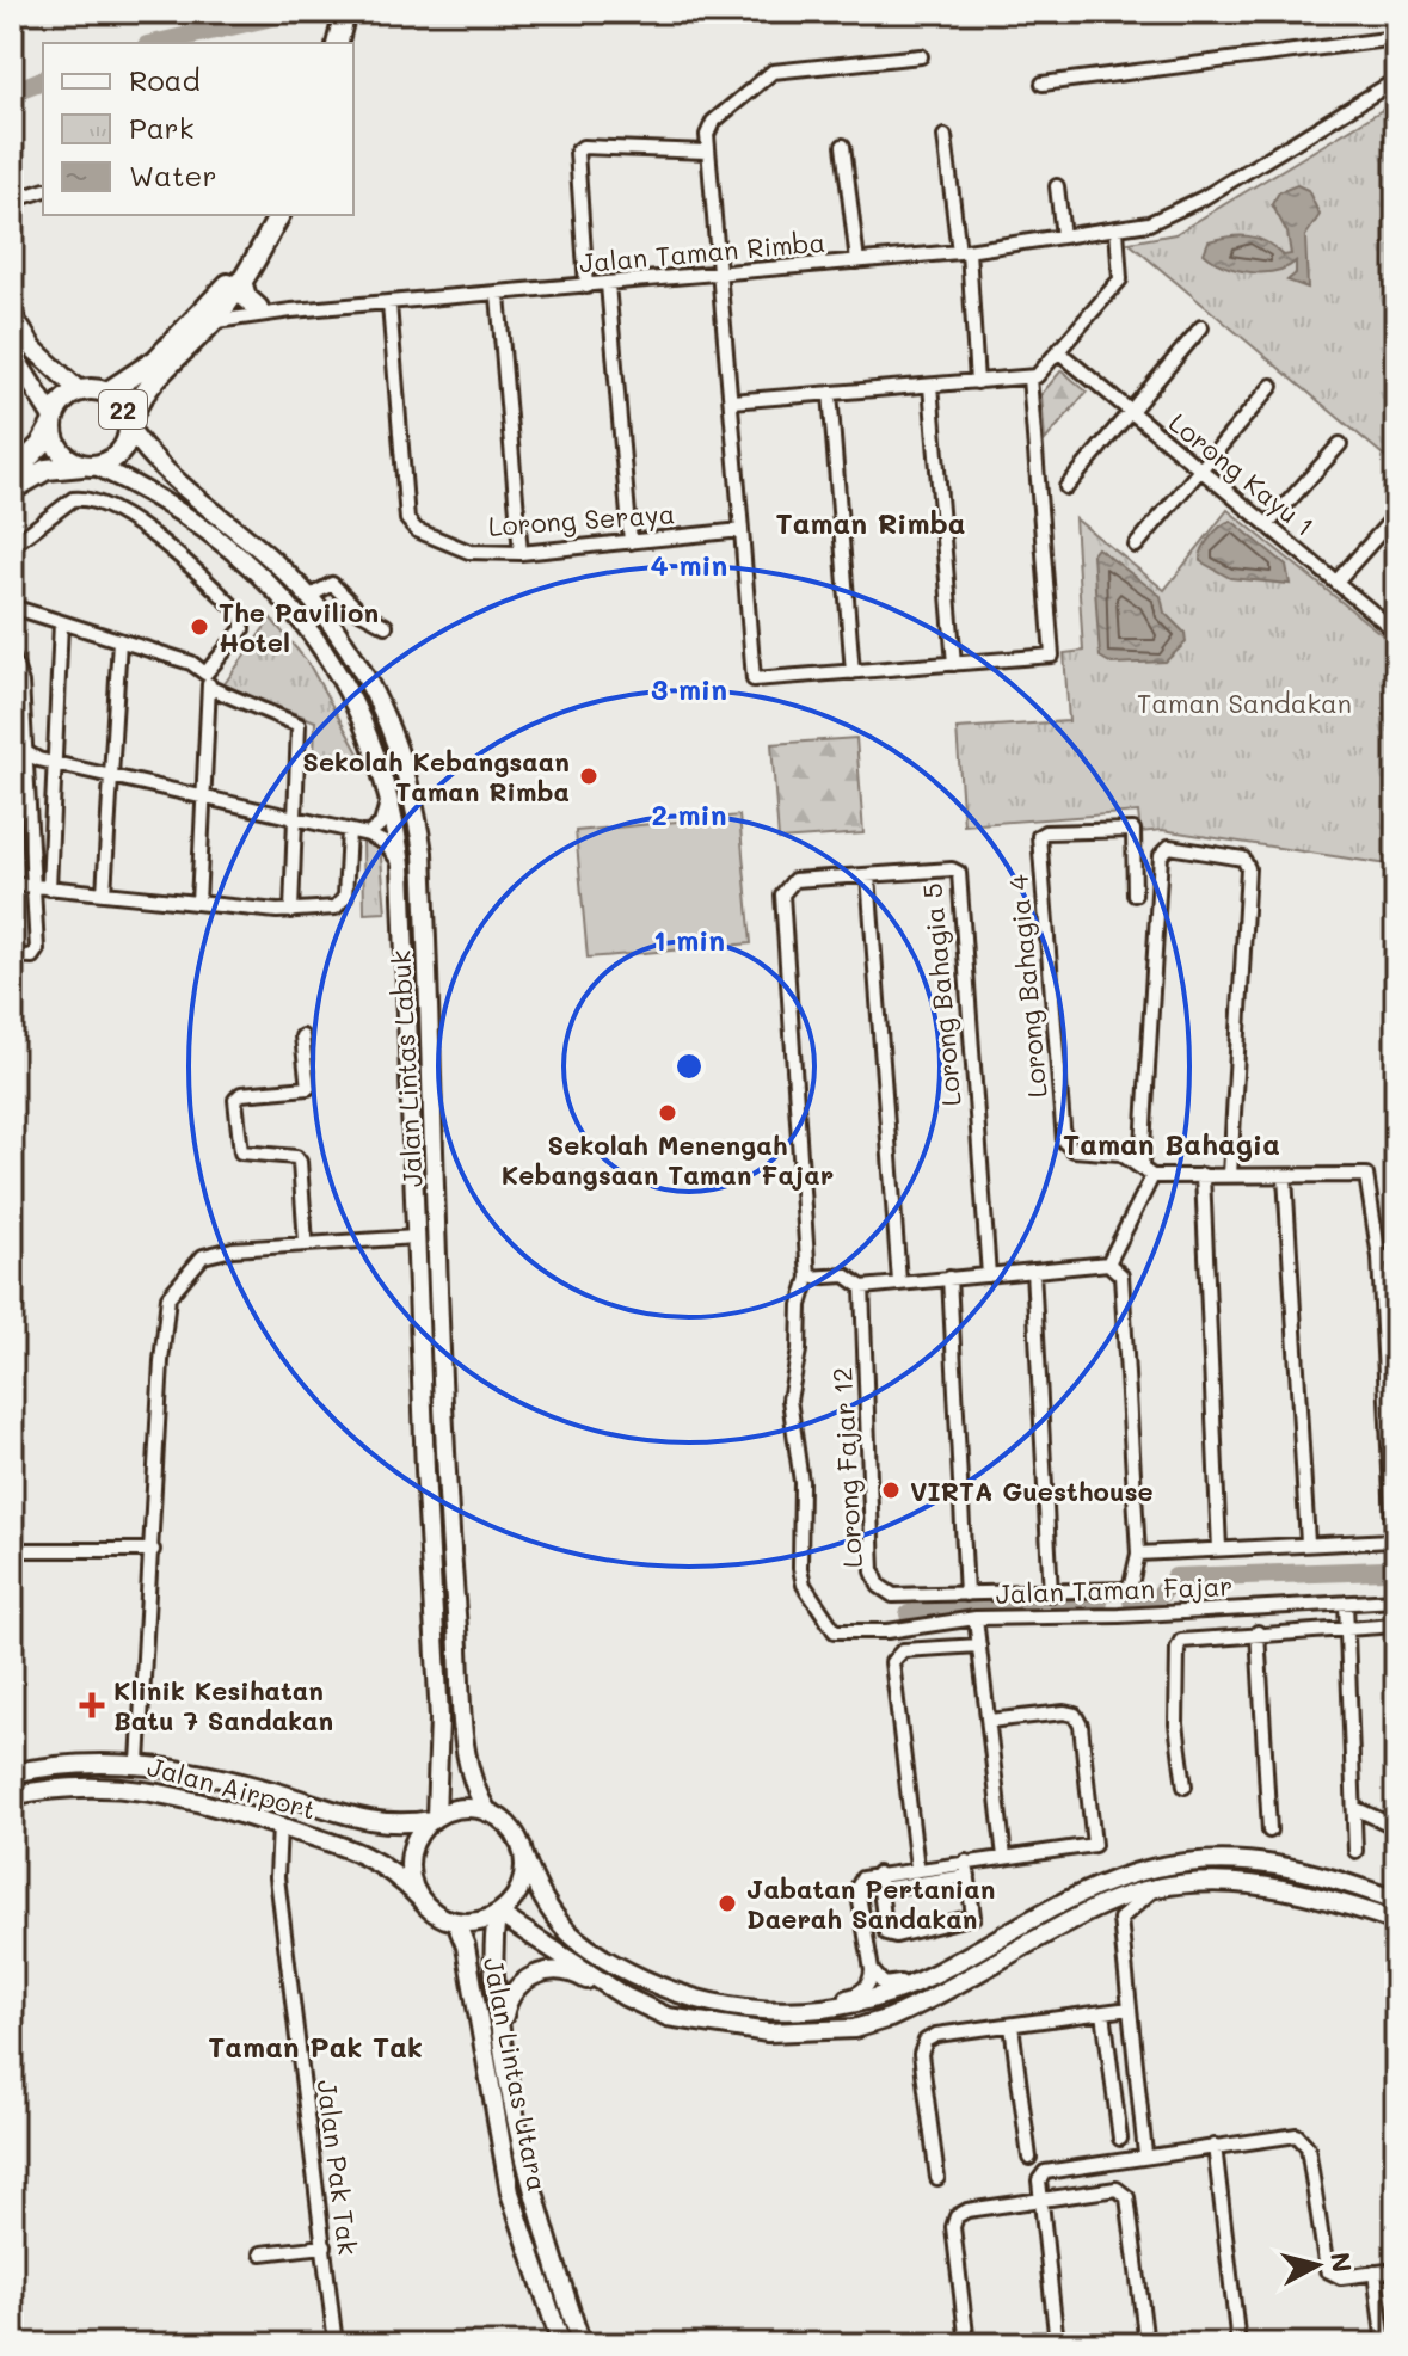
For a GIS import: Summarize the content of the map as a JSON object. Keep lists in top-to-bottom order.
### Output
{
  "streets": {
    "highway": ["22"],
    "main road": ["Jalan Lintas Labuk", "Jalan Airport", "Jalan Lintas Utara"],
    "street": [
      "Jalan Taman Rimba",
      "Lorong Kayu 1",
      "Lorong Seraya",
      "Lorong Bahagia 4",
      "Lorong Bahagia 5",
      "Lorong Fajar 12",
      "Jalan Taman Fajar",
      "Jalan Pak Tak"
    ]
  },
  "crossings": [
    ["Jalan Taman Rimba", "Lorong Seraya"],
    ["22", "Jalan Lintas Labuk"],
    ["Lorong Bahagia 5", "Jalan Taman Fajar"],
    ["Jalan Lintas Labuk", "Jalan Airport"],
    ["Jalan Lintas Labuk", "Jalan Lintas Utara"],
    ["Jalan Airport", "Jalan Lintas Utara"],
    ["Jalan Airport", "Jalan Pak Tak"]
  ],
  "districts": ["Taman Rimba", "Taman Bahagia", "Taman Pak Tak"],
  "parks": ["Taman Sandakan"],
  "places": {
    "other": [
      "The Pavilion Hotel",
      "Sekolah Kebangsaan Taman Rimba",
      "Sekolah Menengah Kebangsaan Taman Fajar",
      "VIRTA Guesthouse",
      "Jabatan Pertanian Daerah Sandakan"
    ],
    "health": ["Klinik Kesihatan Batu 7 Sandakan"]
  },
  "legend": ["Road", "Park", "Water"],
  "north": "right",
  "rings": [
    "4 min",
    "3 min",
    "2 min",
    "1 min"
  ]
}
